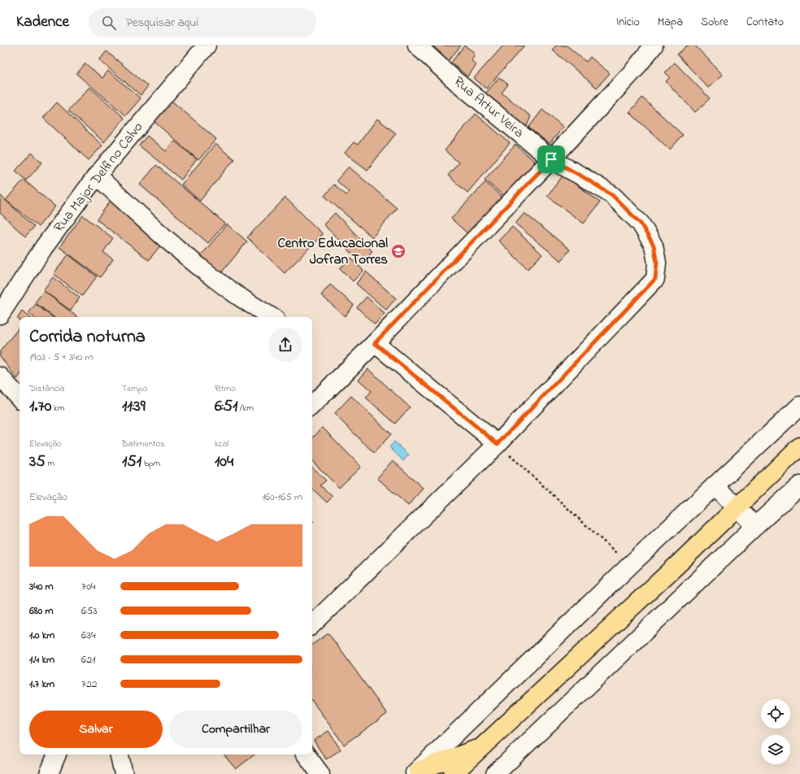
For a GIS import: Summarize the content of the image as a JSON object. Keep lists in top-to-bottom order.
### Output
{
  "streets": {
    "street": ["Rua Artur Veira", "Rua Major Delfino Calvo"]
  },
  "places": {
    "school or university": ["Centro Educacional Jofran Torres"]
  },
  "page": {
    "header": "Kadence",
    "search": "Pesquisar aqui",
    "nav": [
      "Início",
      "Mapa",
      "Sobre",
      "Contato"
    ],
    "heading": ["Corrida noturna", "19:03 · 5 × 340 m"],
    "stats": [
      ["Distância", "1.70 km"],
      ["Tempo", "11:39"],
      ["Ritmo", "6:51 /km"],
      ["Elevação", "35 m"],
      ["Batimentos", "151 bpm"],
      ["kcal", "104"]
    ],
    "chart": ["Elevação", "160–165 m"],
    "list": [
      {
        "name": "340 m",
        "note": "7:04"
      },
      {
        "name": "680 m",
        "note": "6:53"
      },
      {
        "name": "1.0 km",
        "note": "6:34"
      },
      {
        "name": "1.4 km",
        "note": "6:21"
      },
      {
        "name": "1.7 km",
        "note": "7:22"
      }
    ],
    "buttons": ["Salvar", "Compartilhar"]
  }
}
